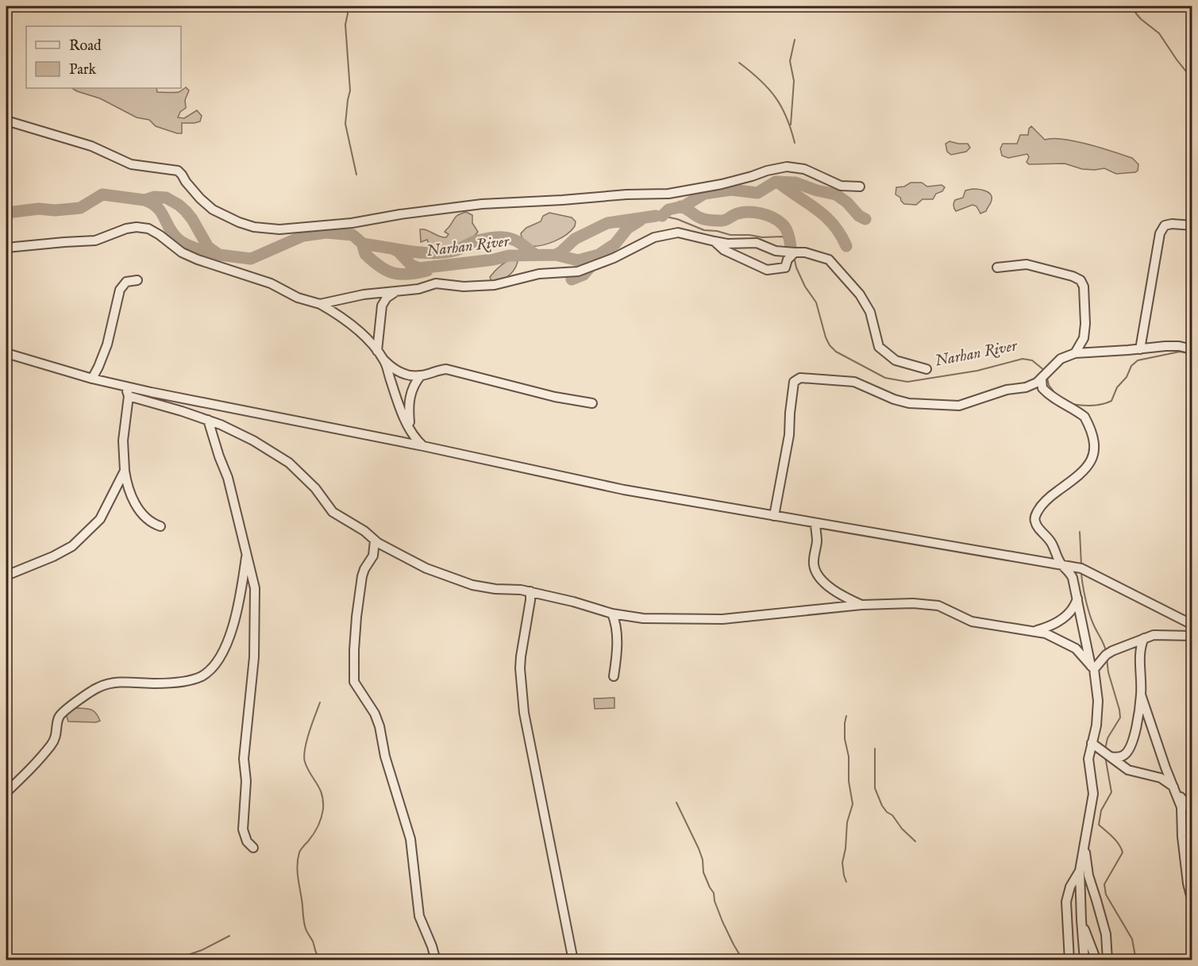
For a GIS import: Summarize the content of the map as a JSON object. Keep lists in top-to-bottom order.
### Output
{
  "water": ["Narhan River"],
  "legend": ["Road", "Park"]
}
